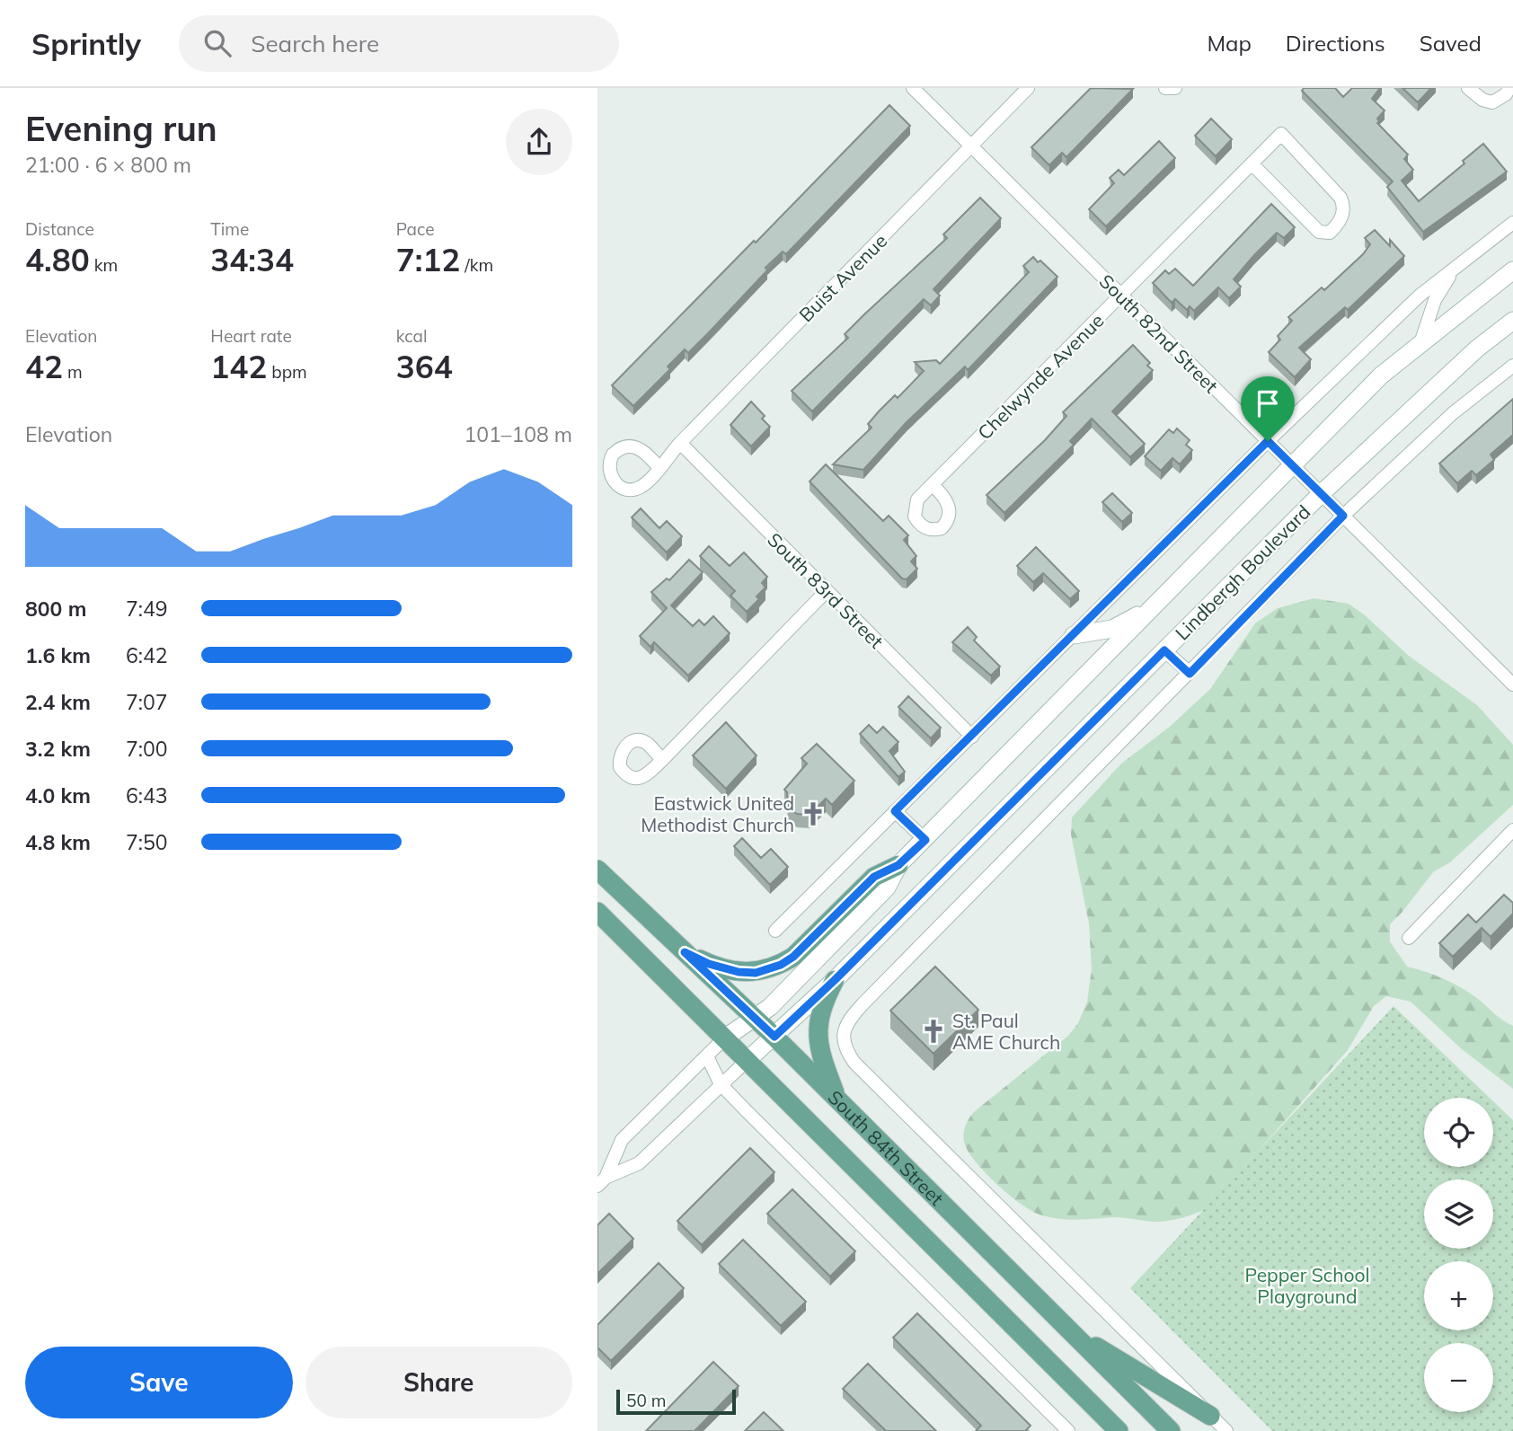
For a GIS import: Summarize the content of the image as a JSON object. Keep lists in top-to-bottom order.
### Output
{
  "streets": {
    "main road": ["Lindbergh Boulevard", "South 84th Street"],
    "street": [
      "Buist Avenue",
      "South 82nd Street",
      "Chelwynde Avenue",
      "South 83rd Street"
    ]
  },
  "crossings": [
    ["Buist Avenue", "South 82nd Street"],
    ["Buist Avenue", "South 83rd Street"],
    ["South 82nd Street", "Chelwynde Avenue"],
    ["South 82nd Street", "Lindbergh Boulevard"],
    ["Lindbergh Boulevard", "South 84th Street"]
  ],
  "parks": ["Pepper School Playground"],
  "places": {
    "church": ["Eastwick United Methodist Church", "St. Paul AME Church"]
  },
  "scale_bar": "50 m",
  "page": {
    "header": "Sprintly",
    "search": "Search here",
    "nav": ["Map", "Directions", "Saved"],
    "heading": ["Evening run", "21:00 · 6 × 800 m"],
    "stats": [
      ["Distance", "4.80 km"],
      ["Time", "34:34"],
      ["Pace", "7:12 /km"],
      ["Elevation", "42 m"],
      ["Heart rate", "142 bpm"],
      ["kcal", "364"]
    ],
    "chart": ["Elevation", "101–108 m"],
    "list": [
      {
        "name": "800 m",
        "note": "7:49"
      },
      {
        "name": "1.6 km",
        "note": "6:42"
      },
      {
        "name": "2.4 km",
        "note": "7:07"
      },
      {
        "name": "3.2 km",
        "note": "7:00"
      },
      {
        "name": "4.0 km",
        "note": "6:43"
      },
      {
        "name": "4.8 km",
        "note": "7:50"
      }
    ],
    "map_buttons": ["+", "−"],
    "buttons": ["Save", "Share"],
    "scale": "50 m"
  }
}
